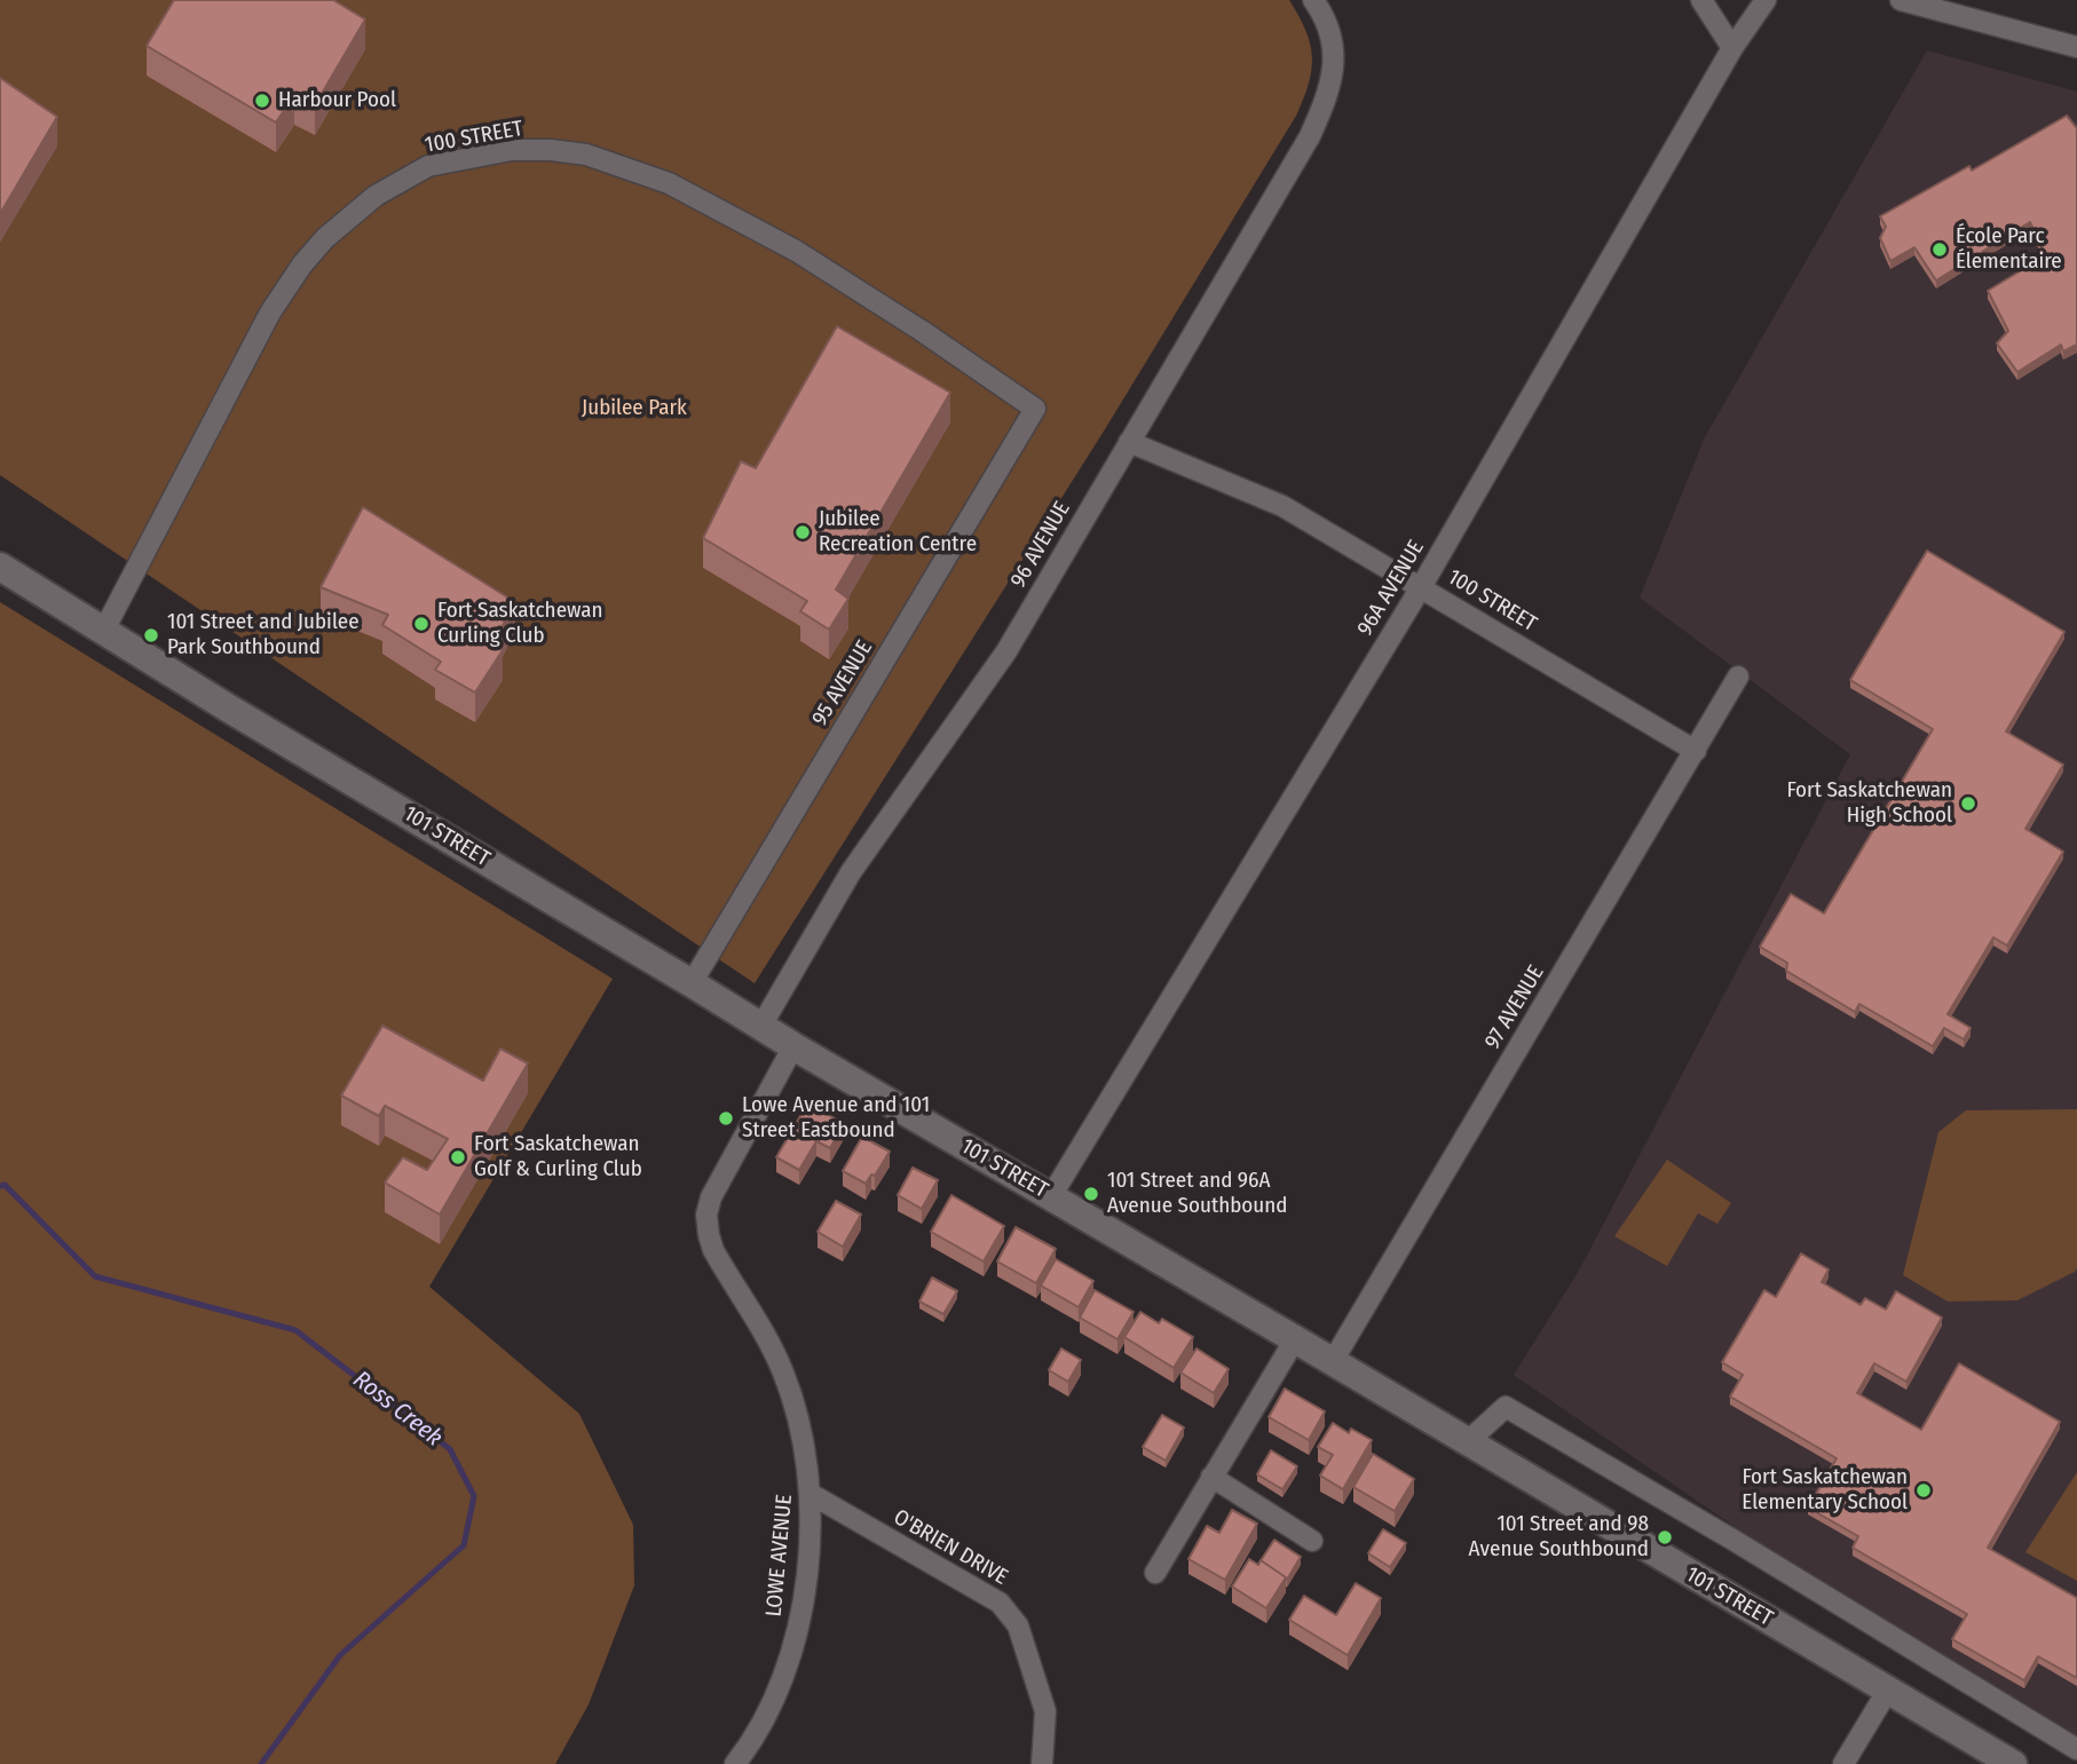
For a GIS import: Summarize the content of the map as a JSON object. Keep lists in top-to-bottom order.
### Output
{
  "streets": {
    "street": [
      "100 STREET",
      "96 AVENUE",
      "96A AVENUE",
      "95 AVENUE",
      "101 STREET",
      "97 AVENUE",
      "O'BRIEN DRIVE",
      "LOWE AVENUE"
    ]
  },
  "crossings": [
    ["100 STREET", "96 AVENUE"],
    ["100 STREET", "96A AVENUE"],
    ["100 STREET", "95 AVENUE"],
    ["100 STREET", "101 STREET"],
    ["100 STREET", "97 AVENUE"],
    ["96 AVENUE", "101 STREET"],
    ["96A AVENUE", "101 STREET"],
    ["95 AVENUE", "101 STREET"],
    ["101 STREET", "97 AVENUE"],
    ["101 STREET", "LOWE AVENUE"],
    ["O'BRIEN DRIVE", "LOWE AVENUE"]
  ],
  "water": ["Ross Creek"],
  "parks": ["Jubilee Park"],
  "places": [
    "Harbour Pool",
    "École Parc Élementaire",
    "Jubilee Recreation Centre",
    "Fort Saskatchewan Curling Club",
    "101 Street and Jubilee Park Southbound",
    "Fort Saskatchewan High School",
    "Lowe Avenue and 101 Street Eastbound",
    "Fort Saskatchewan Golf & Curling Club",
    "101 Street and 96A Avenue Southbound",
    "Fort Saskatchewan Elementary School",
    "101 Street and 98 Avenue Southbound"
  ]
}
